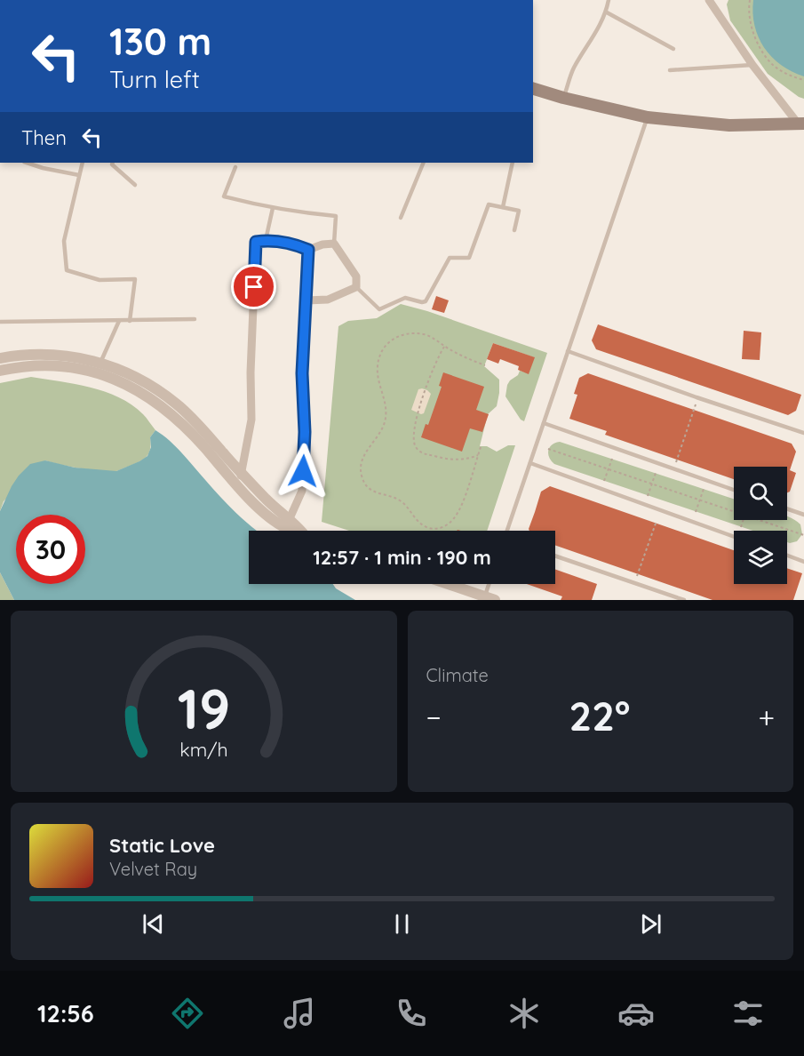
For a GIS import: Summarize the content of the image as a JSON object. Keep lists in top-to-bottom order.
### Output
{
  "page": {
    "turn": ["130 m", "Turn left"],
    "then": "Then",
    "limit": "30",
    "trip": "12:57 · 1 min · 190 m",
    "tile": "Climate",
    "heat": ["−", "22°", "+"],
    "song": ["Static Love", "Velvet Ray"],
    "tabs": "12:56",
    "gauge": ["19", "km/h"]
  }
}
